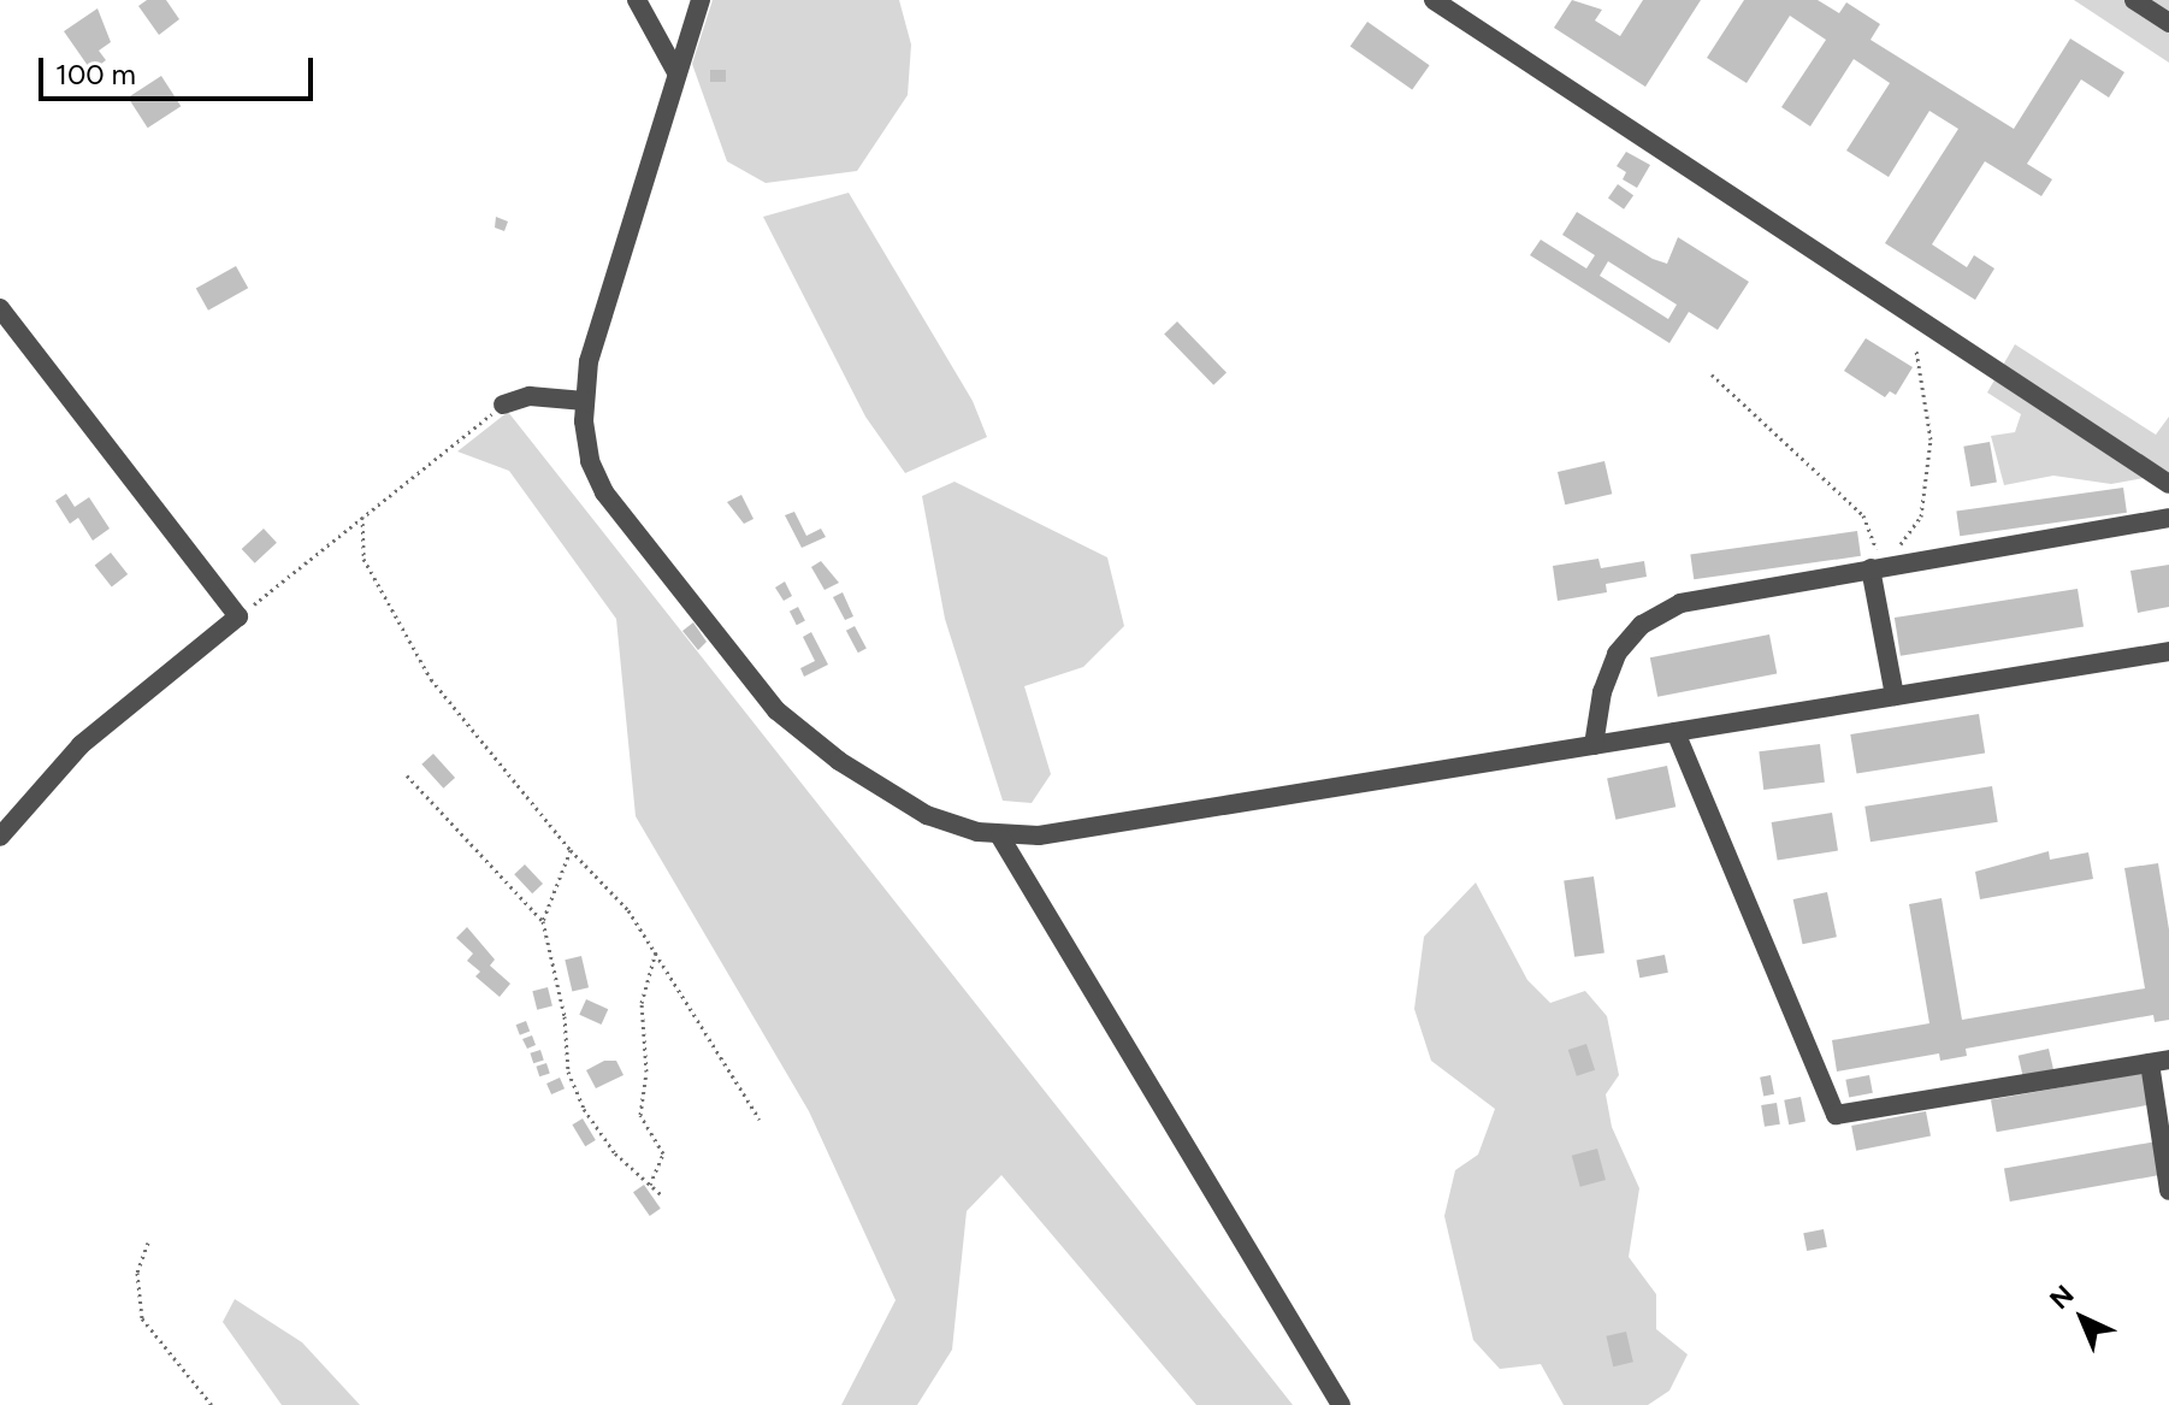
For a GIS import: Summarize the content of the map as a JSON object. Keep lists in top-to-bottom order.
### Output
{
  "scale_bar": "100 m",
  "north": "top left"
}
